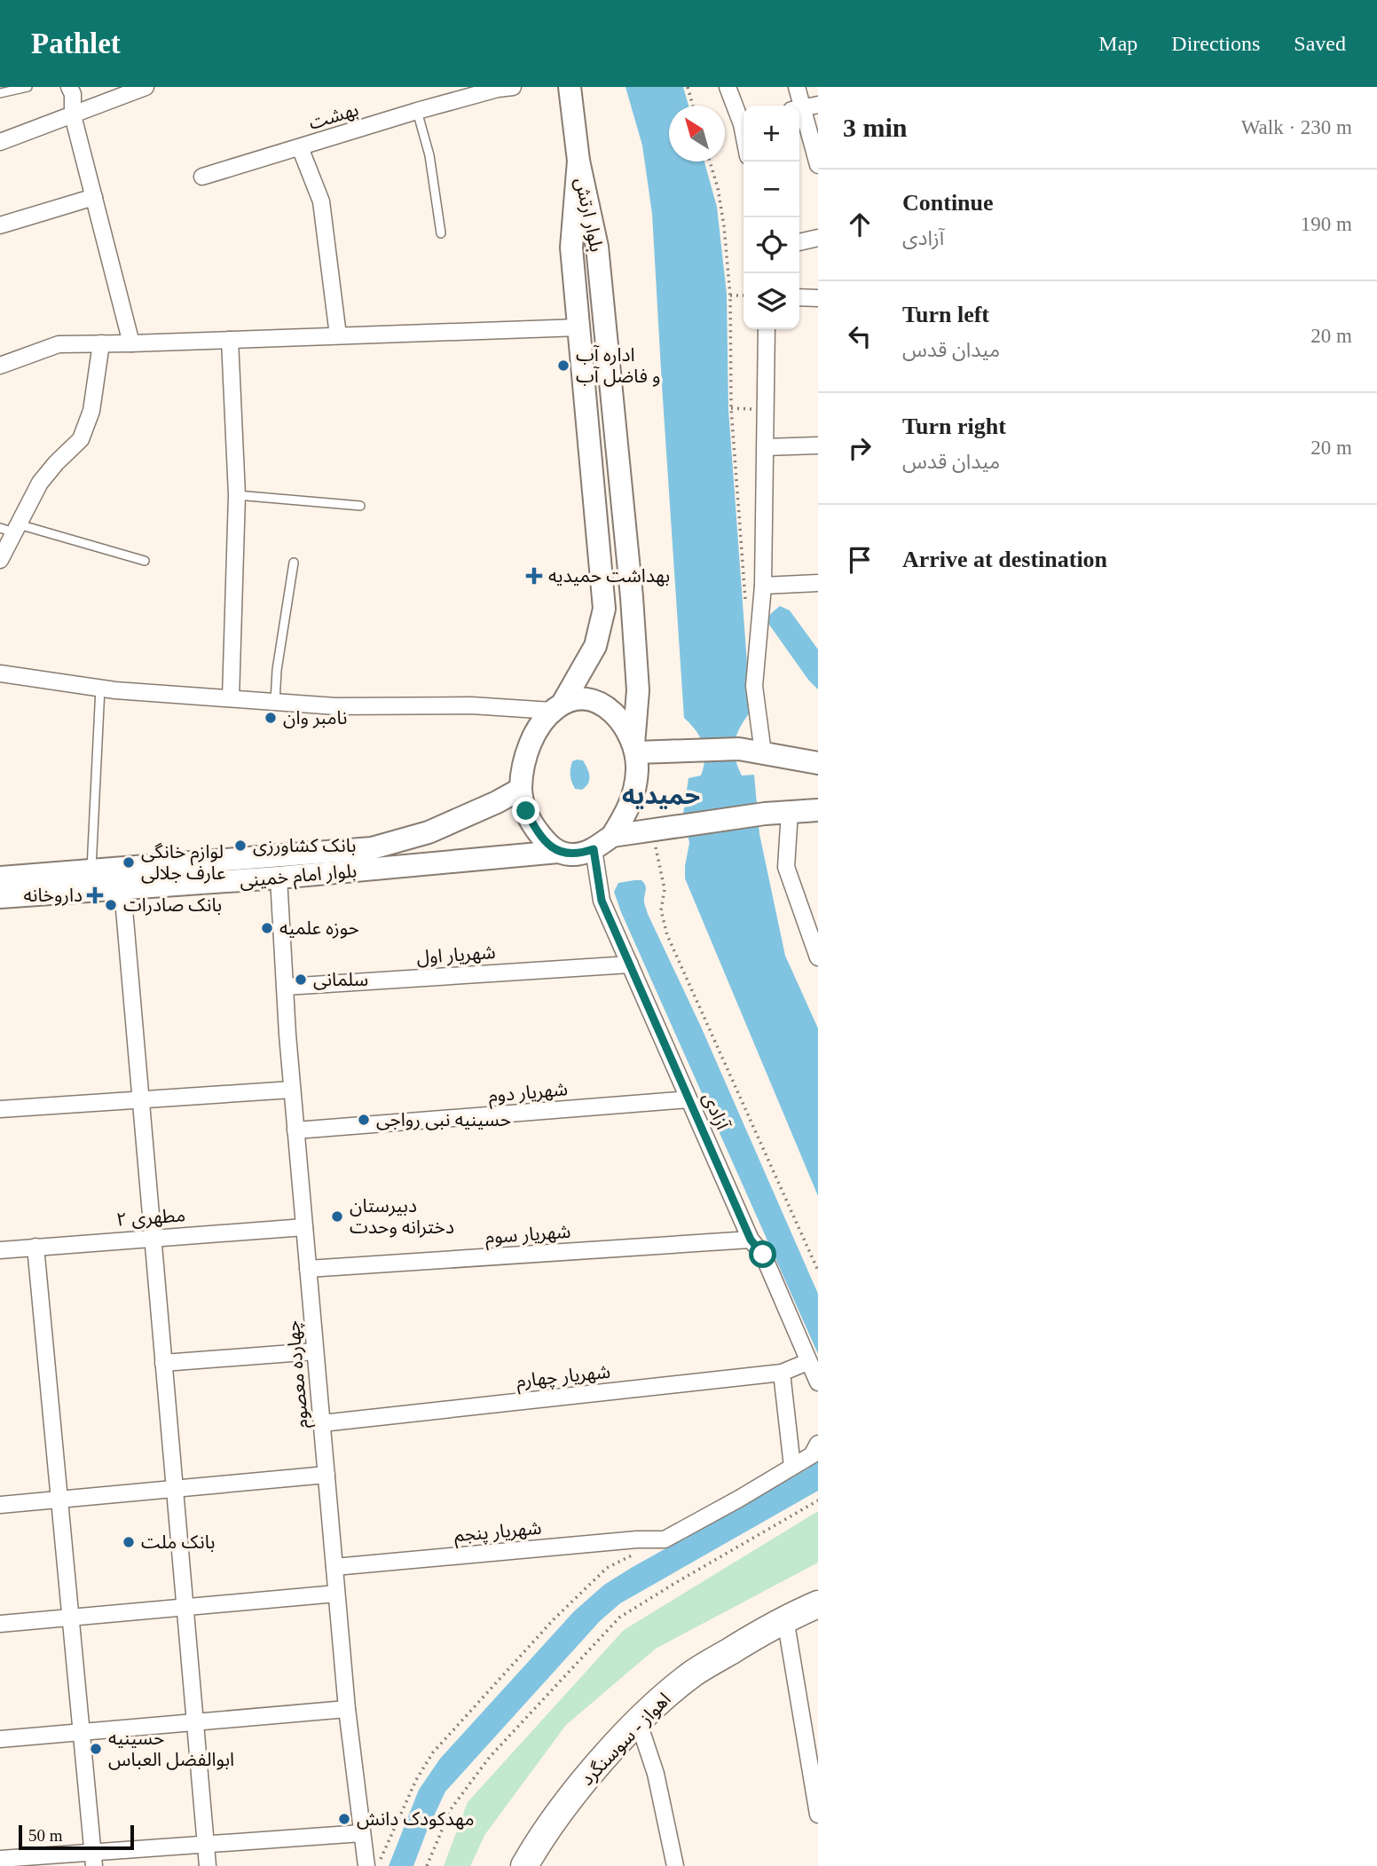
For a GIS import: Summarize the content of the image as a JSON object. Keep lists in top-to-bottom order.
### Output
{
  "streets": {
    "highway": ["اهواز - سوسنگرد"],
    "main road": ["بلوار ارتش", "بلوار امام خمینی"],
    "street": [
      "بهشت",
      "شهریار اول",
      "شهریار دوم",
      "آزادی",
      "مطهری ۲",
      "شهریار سوم",
      "چهارده معصوم",
      "شهریار چهارم",
      "شهریار پنجم"
    ]
  },
  "crossings": [
    ["بلوار ارتش", "بلوار امام خمینی"],
    ["بلوار ارتش", "آزادی"],
    ["بلوار امام خمینی", "آزادی"],
    ["بلوار امام خمینی", "چهارده معصوم"],
    ["شهریار اول", "آزادی"],
    ["شهریار اول", "چهارده معصوم"],
    ["شهریار دوم", "آزادی"],
    ["شهریار دوم", "چهارده معصوم"],
    ["آزادی", "شهریار سوم"],
    ["آزادی", "شهریار چهارم"],
    ["مطهری ۲", "چهارده معصوم"],
    ["شهریار سوم", "چهارده معصوم"],
    ["چهارده معصوم", "شهریار چهارم"],
    ["چهارده معصوم", "شهریار پنجم"]
  ],
  "districts": ["حمیدیه"],
  "places": {
    "other": [
      "اداره آب و فاضل آب",
      "نامبر وان",
      "بانک کشاورزی",
      "لوازم خانگی عارف جلالی",
      "بانک صادرات",
      "حوزه علمیه",
      "سلمانی",
      "حسینیه نبی رواجی",
      "دبیرستان دخترانه وحدت",
      "بانک ملت",
      "حسینیه ابوالفضل العباس",
      "مهدکودک دانش"
    ],
    "health": ["بهداشت حمیدیه", "داروخانه"]
  },
  "scale_bar": "50 m",
  "north": "top left",
  "page": {
    "header": "Pathlet",
    "nav": ["Map", "Directions", "Saved"],
    "heading": ["3 min", "Walk · 230 m"],
    "map_buttons": ["+", "−"],
    "list": [
      ["Continue", "آزادی", "190 m"],
      ["Turn left", "میدان قدس", "20 m"],
      ["Turn right", "میدان قدس", "20 m"],
      "Arrive at destination"
    ],
    "scale": "50 m"
  }
}
